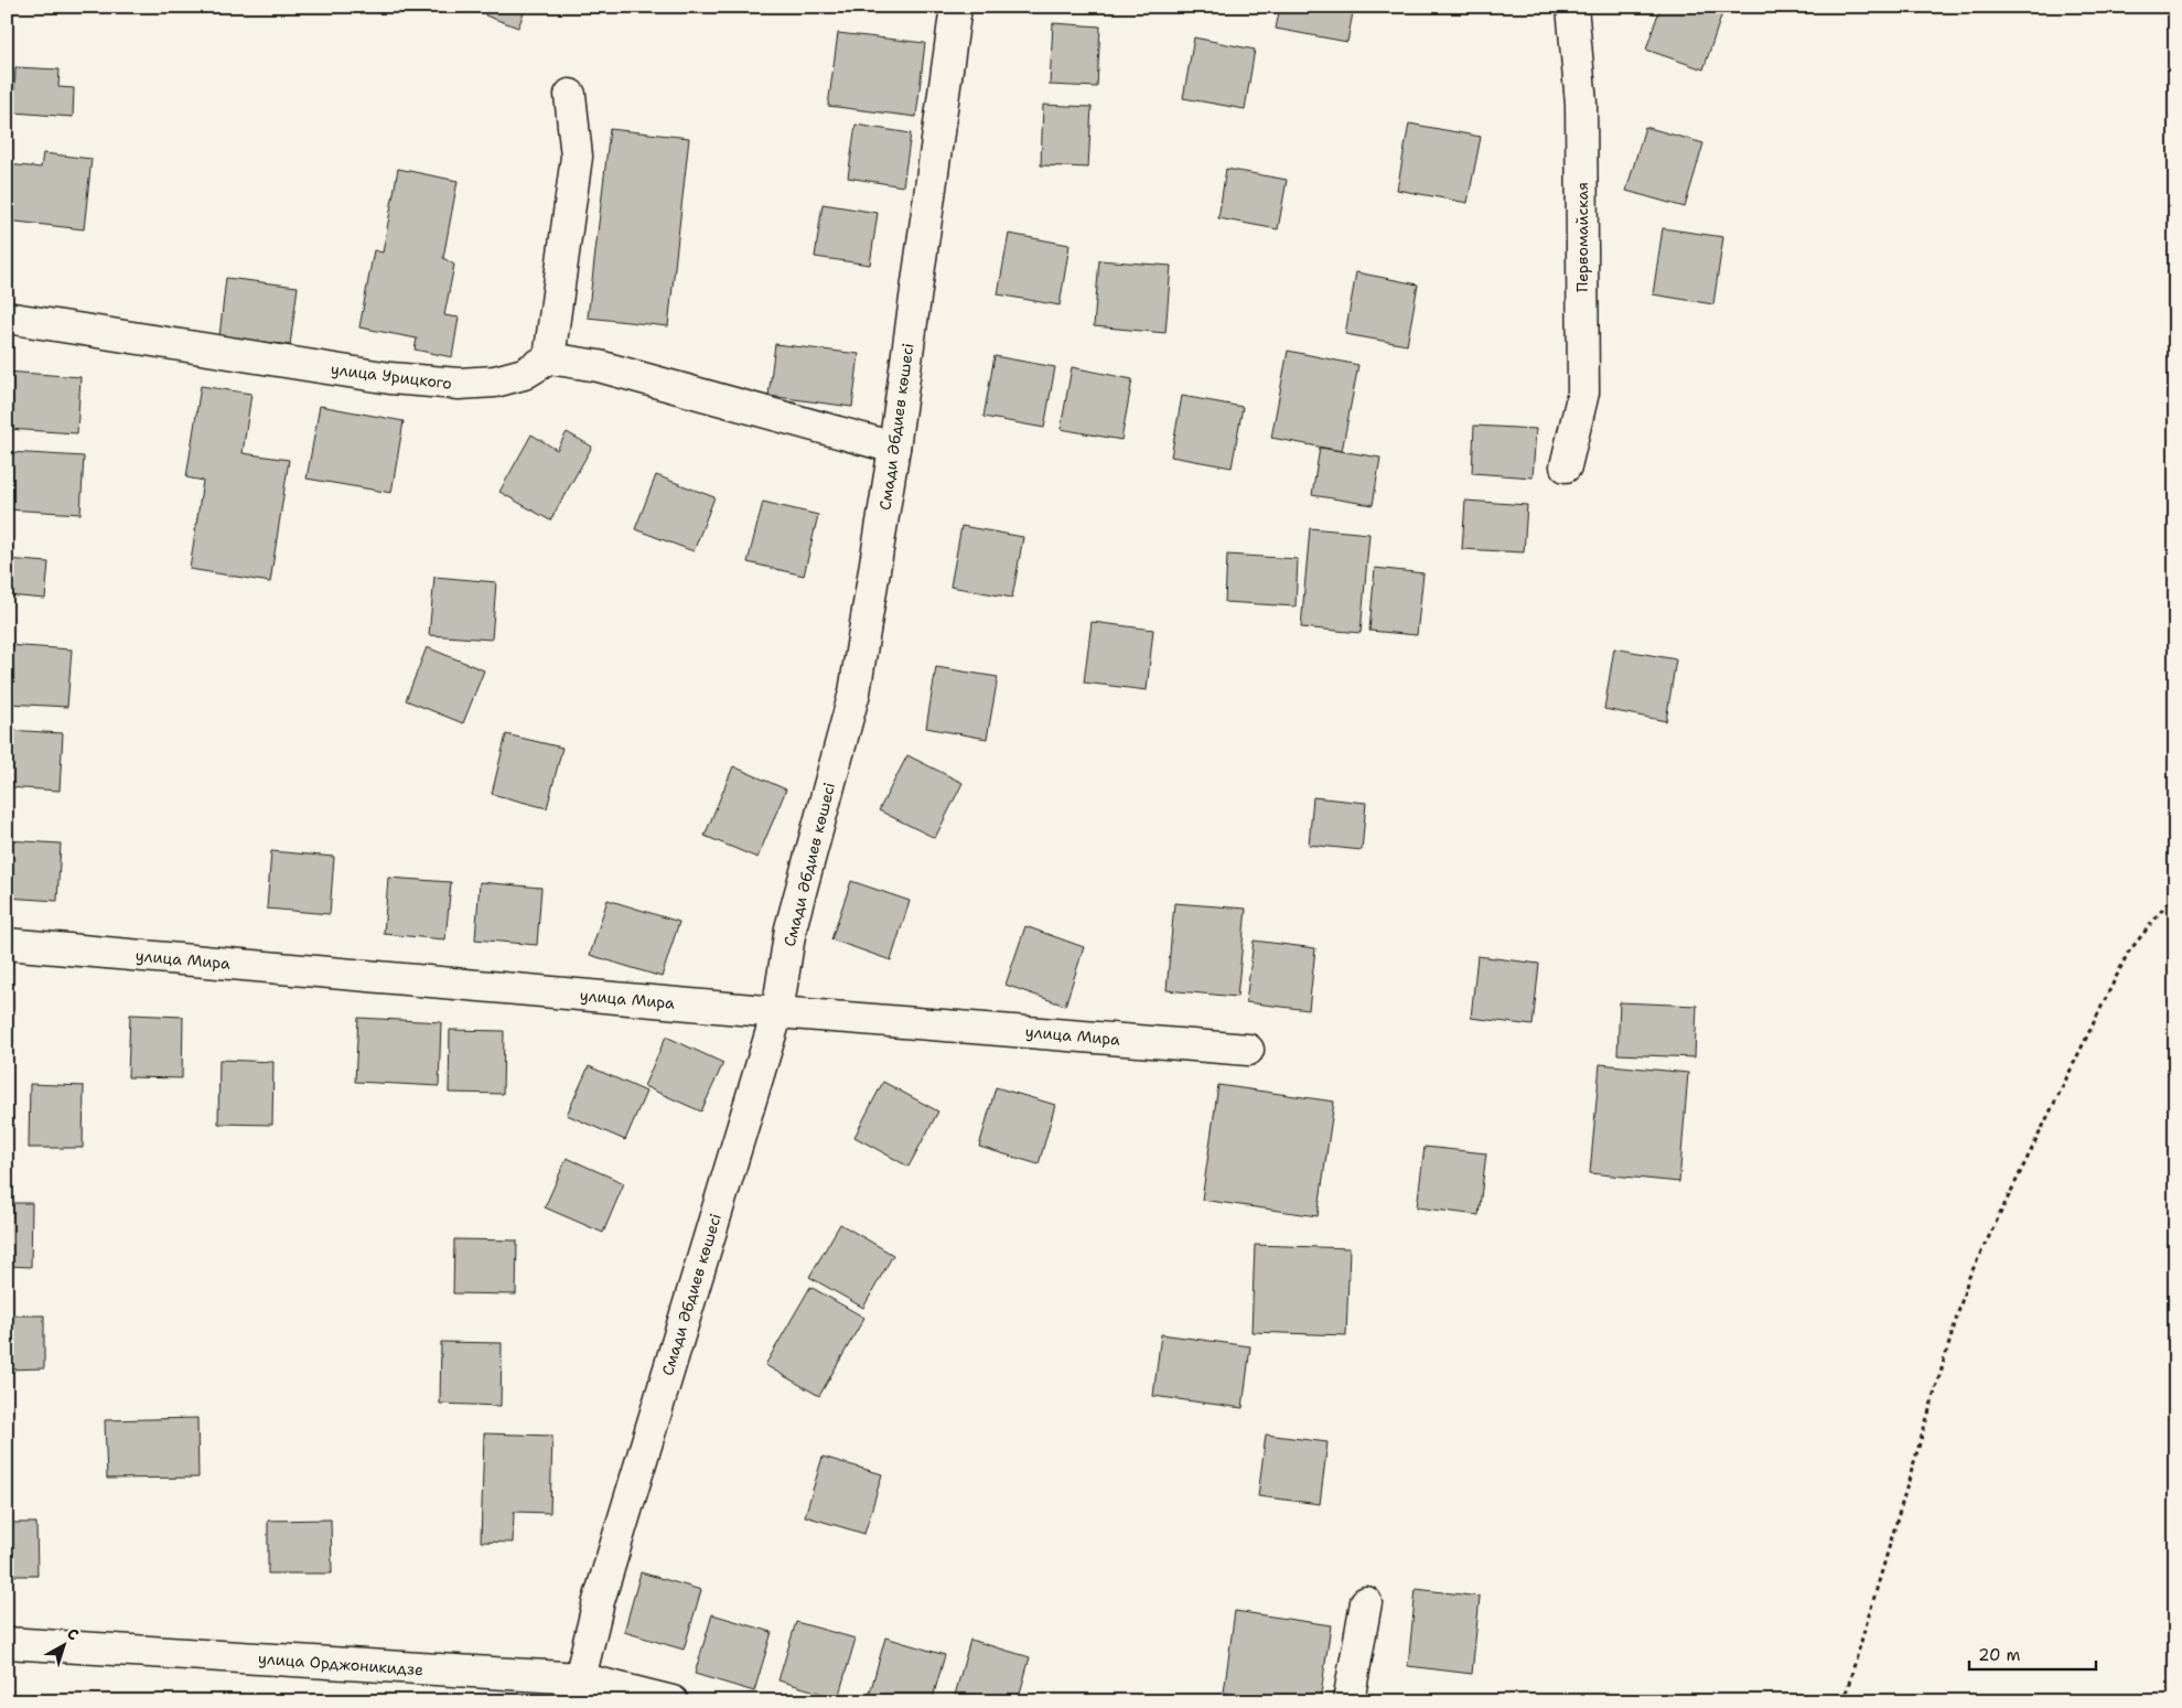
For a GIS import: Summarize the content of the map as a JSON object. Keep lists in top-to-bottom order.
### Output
{
  "streets": {
    "street": [
      "Первомайская",
      "улица Урицкого",
      "Смади Әбдиев көшесі",
      "улица Мира",
      "улица Орджоникидзе"
    ]
  },
  "crossings": [
    ["Смади Әбдиев көшесі", "улица Мира"],
    ["Смади Әбдиев көшесі", "улица Орджоникидзе"]
  ],
  "scale_bar": "20 m",
  "north": "top right"
}
